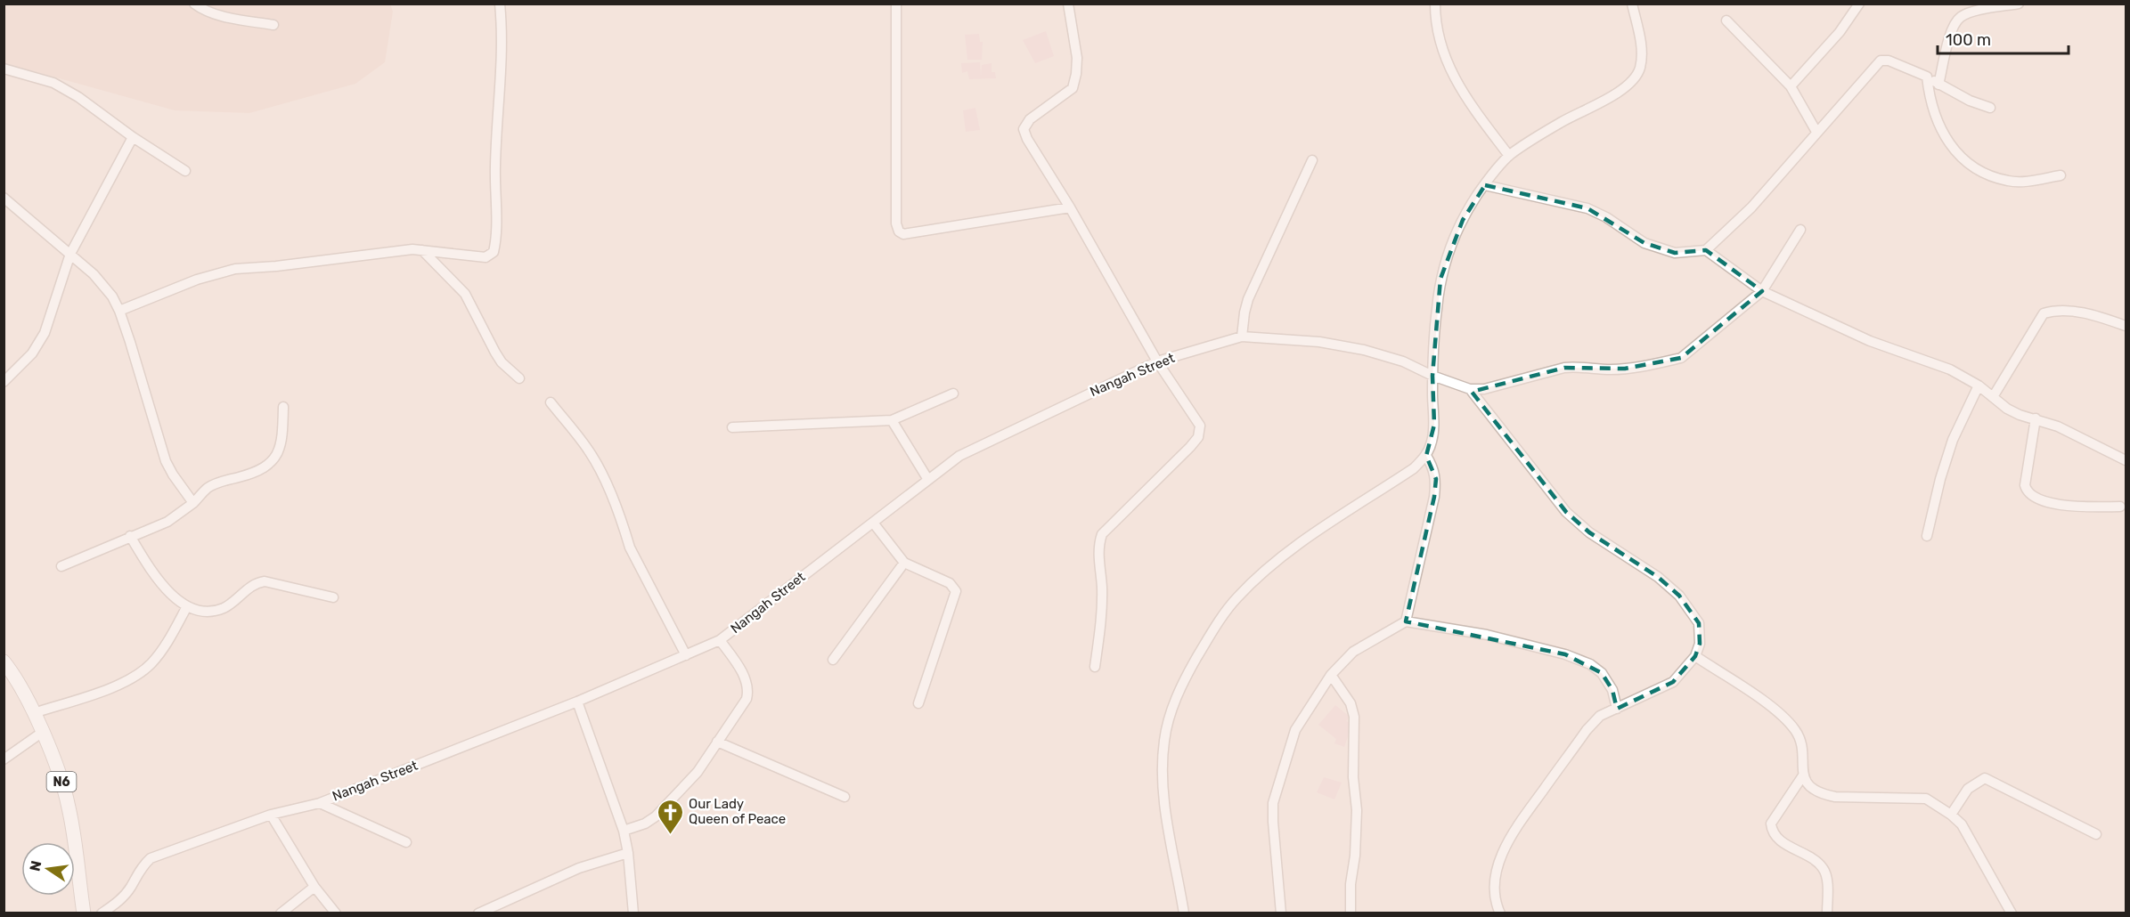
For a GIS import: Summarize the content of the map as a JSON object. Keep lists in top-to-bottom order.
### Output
{
  "streets": {
    "highway": ["N6"],
    "street": ["Nangah Street"]
  },
  "places": {
    "church": ["Our Lady Queen of Peace"]
  },
  "scale_bar": "100 m",
  "north": "left"
}
